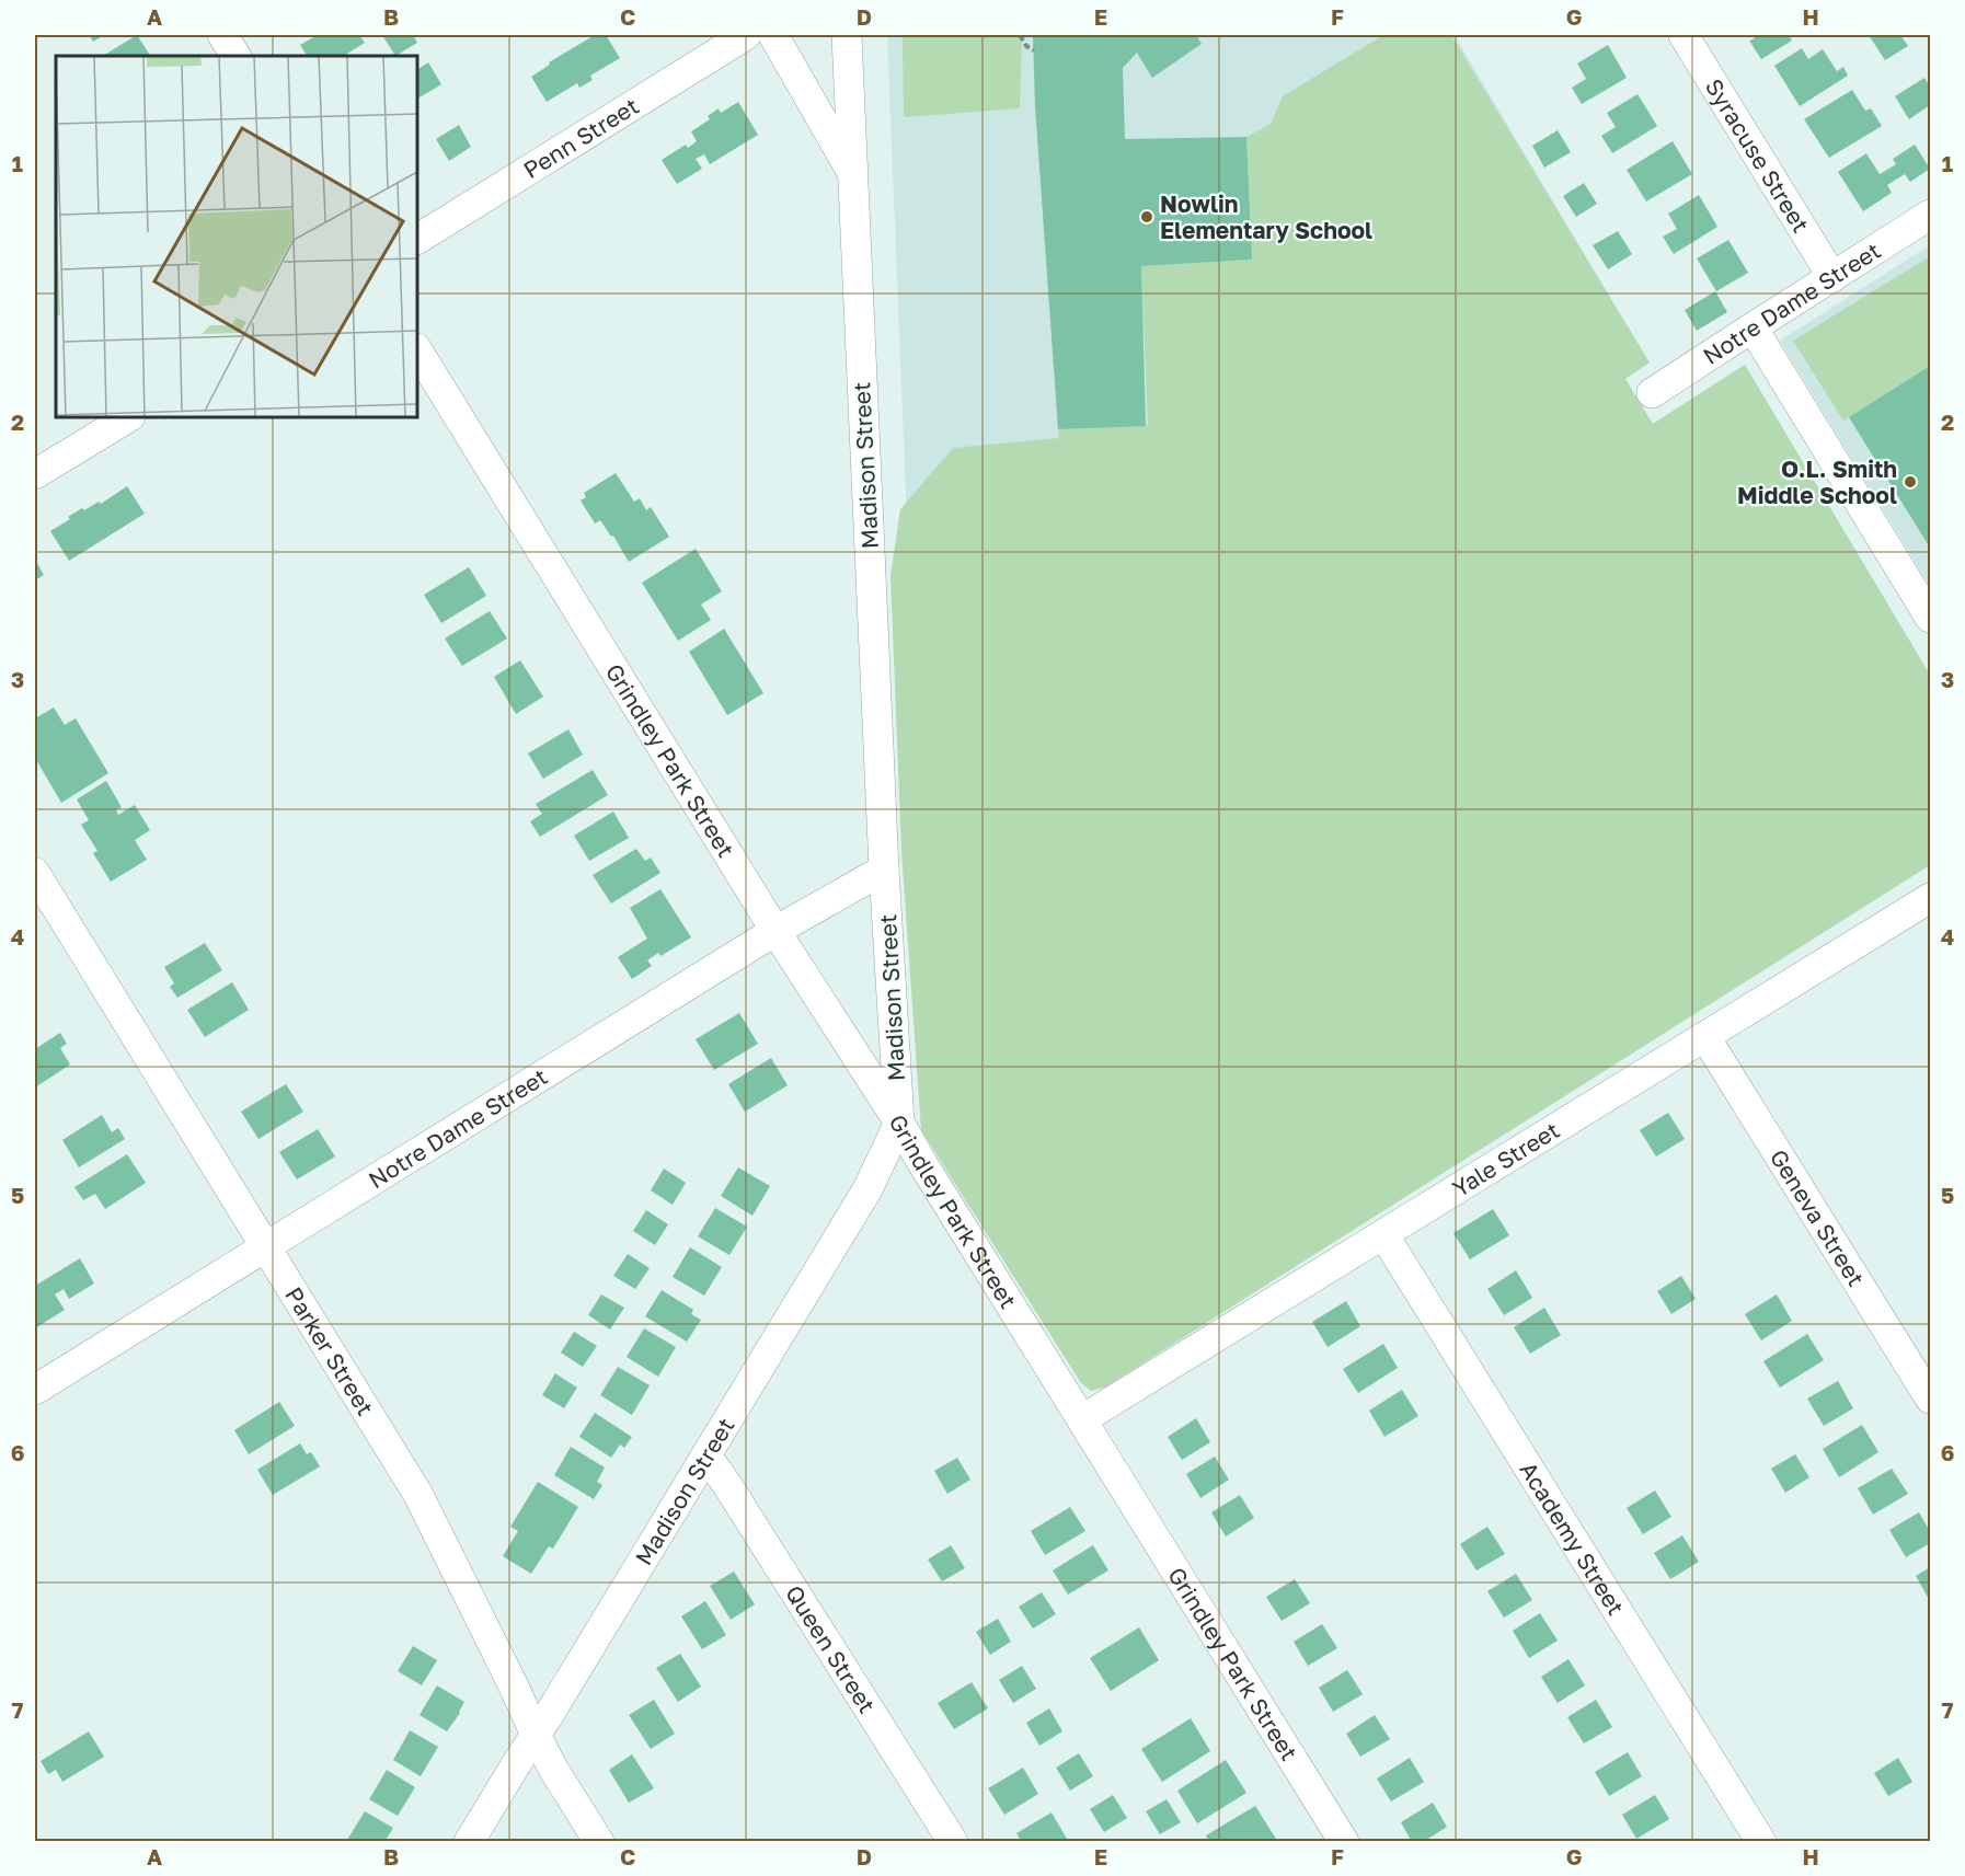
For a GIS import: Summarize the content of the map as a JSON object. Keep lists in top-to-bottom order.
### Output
{
  "streets": {
    "street": [
      "Penn Street",
      "Syracuse Street",
      "Notre Dame Street",
      "Madison Street",
      "Grindley Park Street",
      "Yale Street",
      "Geneva Street",
      "Parker Street",
      "Academy Street",
      "Queen Street"
    ]
  },
  "crossings": [
    ["Syracuse Street", "Notre Dame Street"],
    ["Notre Dame Street", "Madison Street"],
    ["Notre Dame Street", "Grindley Park Street"],
    ["Notre Dame Street", "Parker Street"],
    ["Madison Street", "Grindley Park Street"],
    ["Madison Street", "Parker Street"],
    ["Madison Street", "Queen Street"],
    ["Grindley Park Street", "Yale Street"],
    ["Yale Street", "Geneva Street"],
    ["Yale Street", "Academy Street"]
  ],
  "places": ["Nowlin Elementary School", "O.L. Smith Middle School"],
  "grid": {
    "columns": [
      "A",
      "B",
      "C",
      "D",
      "E",
      "F",
      "G",
      "H"
    ],
    "rows": [
      "1",
      "2",
      "3",
      "4",
      "5",
      "6",
      "7"
    ]
  }
}
